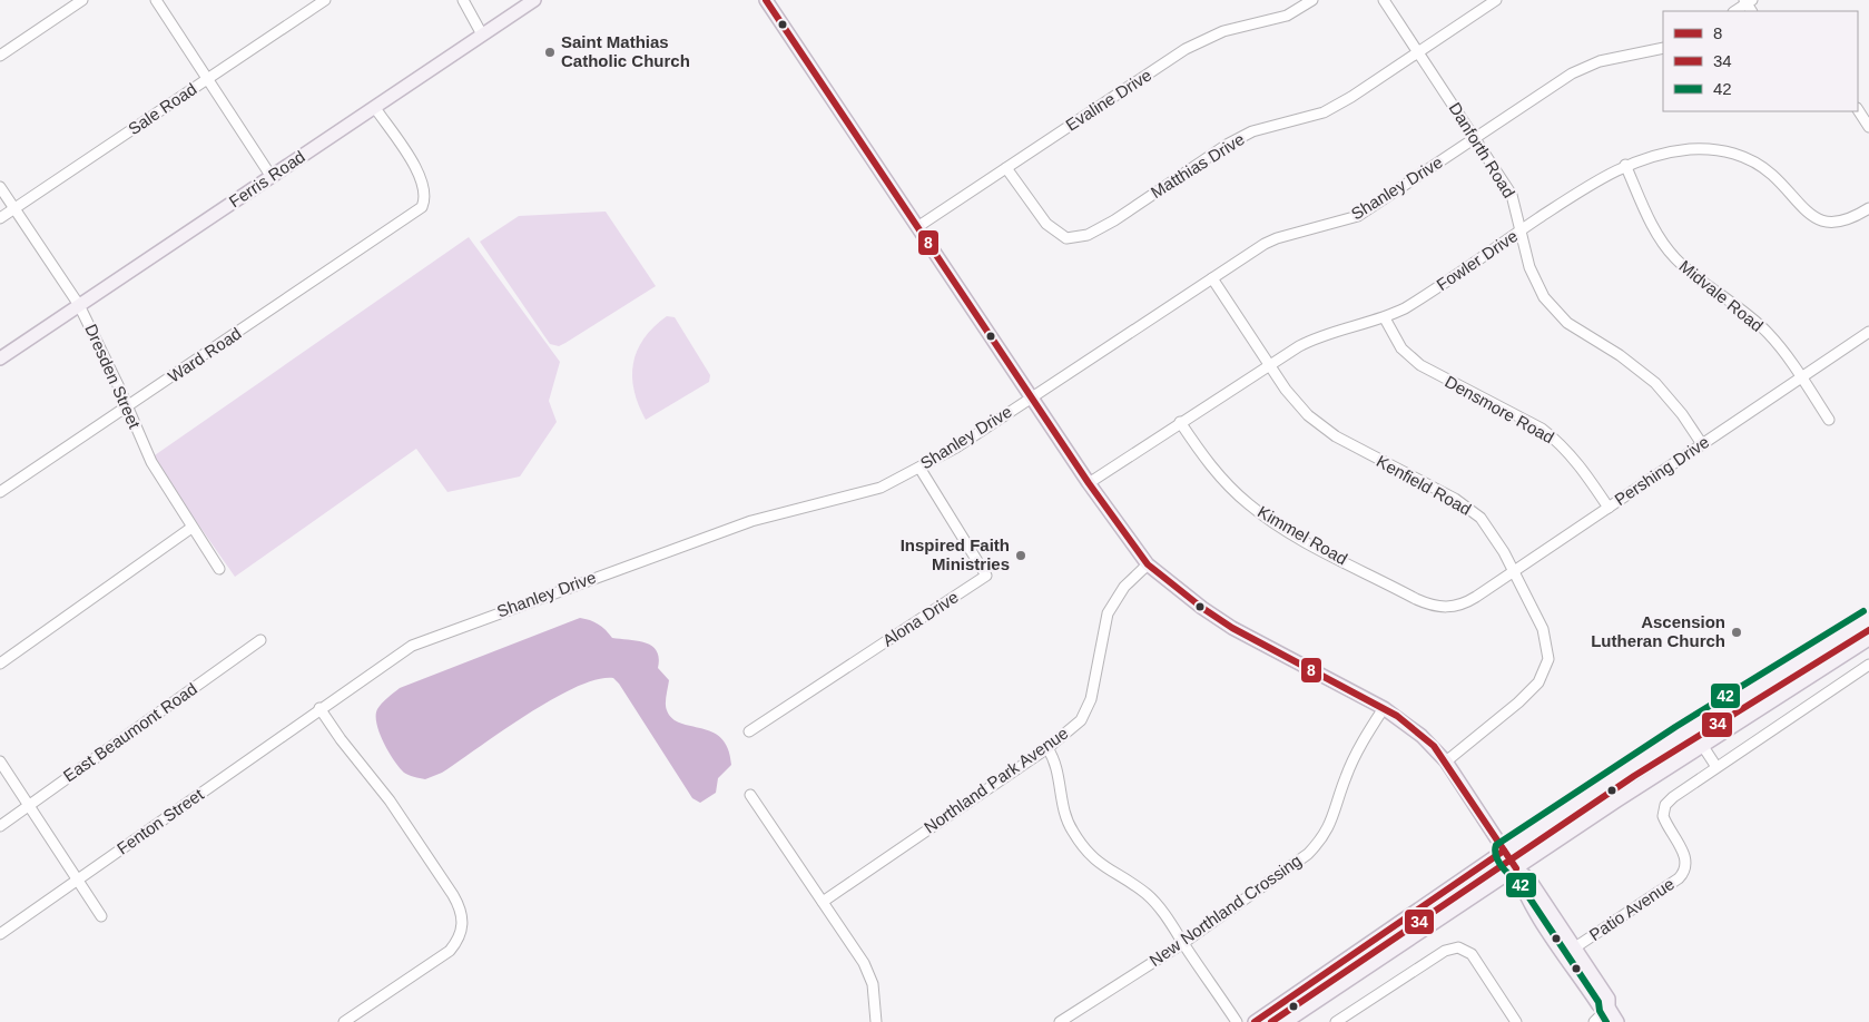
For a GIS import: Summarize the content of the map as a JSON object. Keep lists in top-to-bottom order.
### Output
{
  "streets": {
    "main road": ["Ferris Road"],
    "street": [
      "Evaline Drive",
      "Sale Road",
      "Danforth Road",
      "Matthias Drive",
      "Shanley Drive",
      "Fowler Drive",
      "Midvale Road",
      "Ward Road",
      "Dresden Street",
      "Densmore Road",
      "Pershing Drive",
      "Kenfield Road",
      "Kimmel Road",
      "Alona Drive",
      "East Beaumont Road",
      "Northland Park Avenue",
      "Fenton Street",
      "Patio Avenue",
      "New Northland Crossing"
    ]
  },
  "crossings": [
    ["Evaline Drive", "Matthias Drive"],
    ["Sale Road", "Dresden Street"],
    ["Danforth Road", "Matthias Drive"],
    ["Danforth Road", "Shanley Drive"],
    ["Danforth Road", "Fowler Drive"],
    ["Danforth Road", "Pershing Drive"],
    ["Ferris Road", "Ward Road"],
    ["Ferris Road", "Dresden Street"],
    ["Shanley Drive", "Kenfield Road"],
    ["Shanley Drive", "Alona Drive"],
    ["Shanley Drive", "Fenton Street"],
    ["Fowler Drive", "Midvale Road"],
    ["Fowler Drive", "Densmore Road"],
    ["Fowler Drive", "Kenfield Road"],
    ["Fowler Drive", "Kimmel Road"],
    ["Midvale Road", "Pershing Drive"],
    ["Ward Road", "Dresden Street"],
    ["Densmore Road", "Pershing Drive"],
    ["Pershing Drive", "Kenfield Road"],
    ["Pershing Drive", "Kimmel Road"]
  ],
  "places": ["Saint Mathias Catholic Church", "Inspired Faith Ministries", "Ascension Lutheran Church"],
  "lines": ["transit line 8", "transit line 42", "transit line 34"],
  "legend": ["8", "34", "42"]
}
